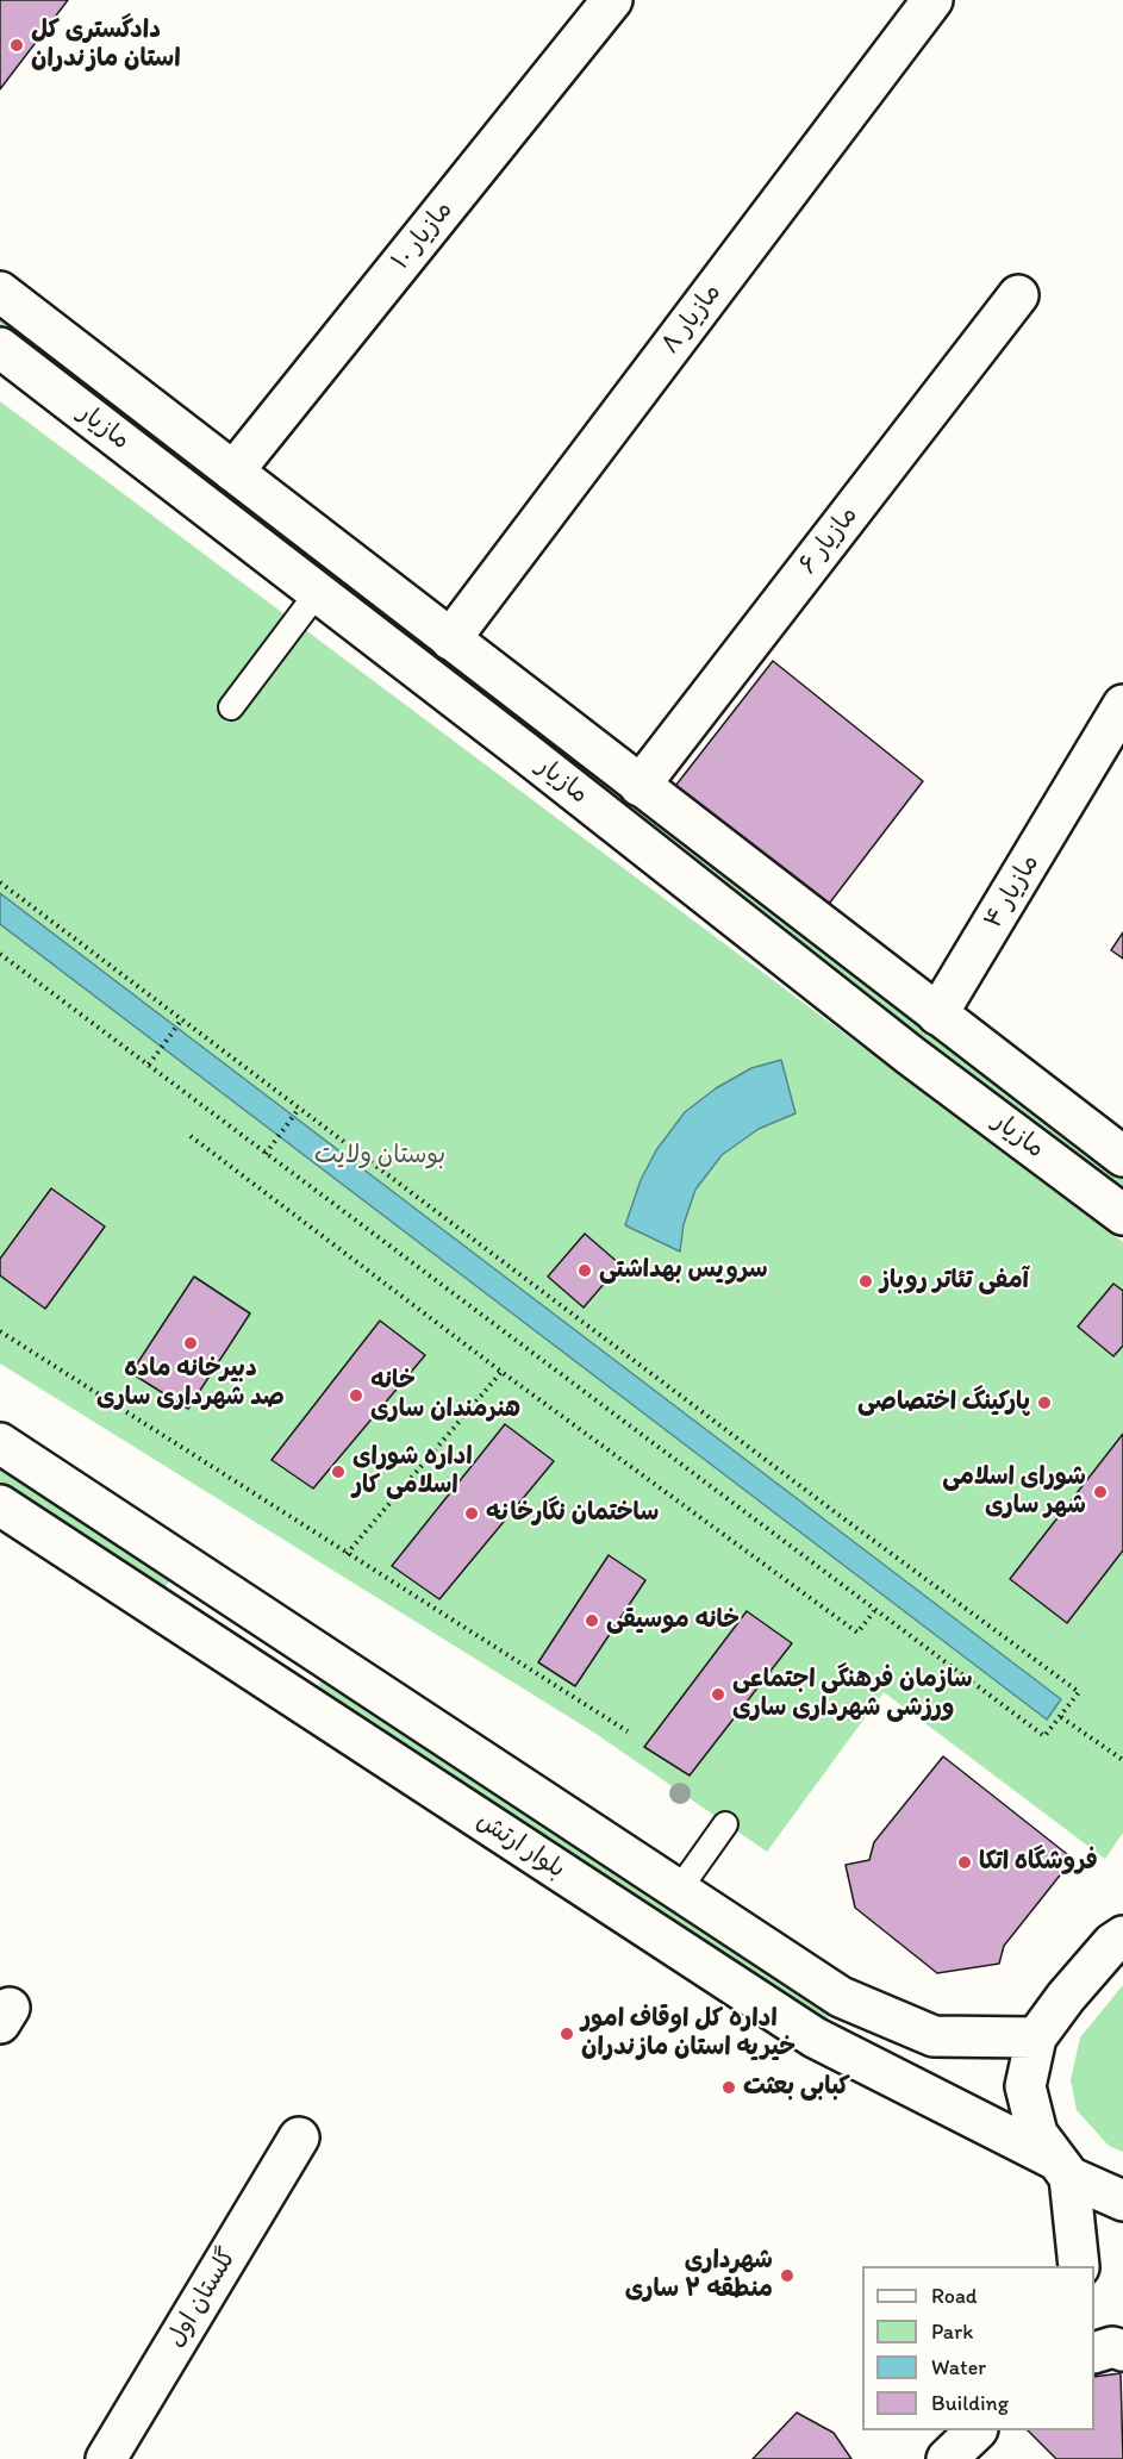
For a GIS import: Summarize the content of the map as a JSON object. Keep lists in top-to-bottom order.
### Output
{
  "streets": {
    "main road": [
      "مازیار ١٠",
      "مازیار ٨",
      "مازیار",
      "مازیار ۶",
      "مازیار ۴",
      "بلوار ارتش",
      "گلستان اول"
    ]
  },
  "crossings": [
    ["مازیار ١٠", "مازیار"],
    ["مازیار ٨", "مازیار"],
    ["مازیار", "مازیار ۶"],
    ["مازیار", "مازیار ۴"]
  ],
  "parks": ["بوستان ولایت"],
  "places": [
    "دادگستری کل استان مازندران",
    "سرویس بهداشتی",
    "آمفی تئاتر روباز",
    "دبیرخانه ماده صد شهرداری ساری",
    "خانه هنرمندان ساری",
    "پارکینگ اختصاصی",
    "اداره شورای اسلامی کار",
    "شورای اسلامی شهر ساری",
    "ساختمان نگارخانه",
    "خانه موسیقی",
    "سازمان فرهنگی اجتماعی ورزشی شهرداری ساری",
    "فروشگاه اتکا",
    "اداره کل اوقاف امور خیریه استان مازندران",
    "کبابی بعثت",
    "شهرداری منطقه ۲ ساری"
  ],
  "legend": [
    "Road",
    "Park",
    "Water",
    "Building"
  ]
}
